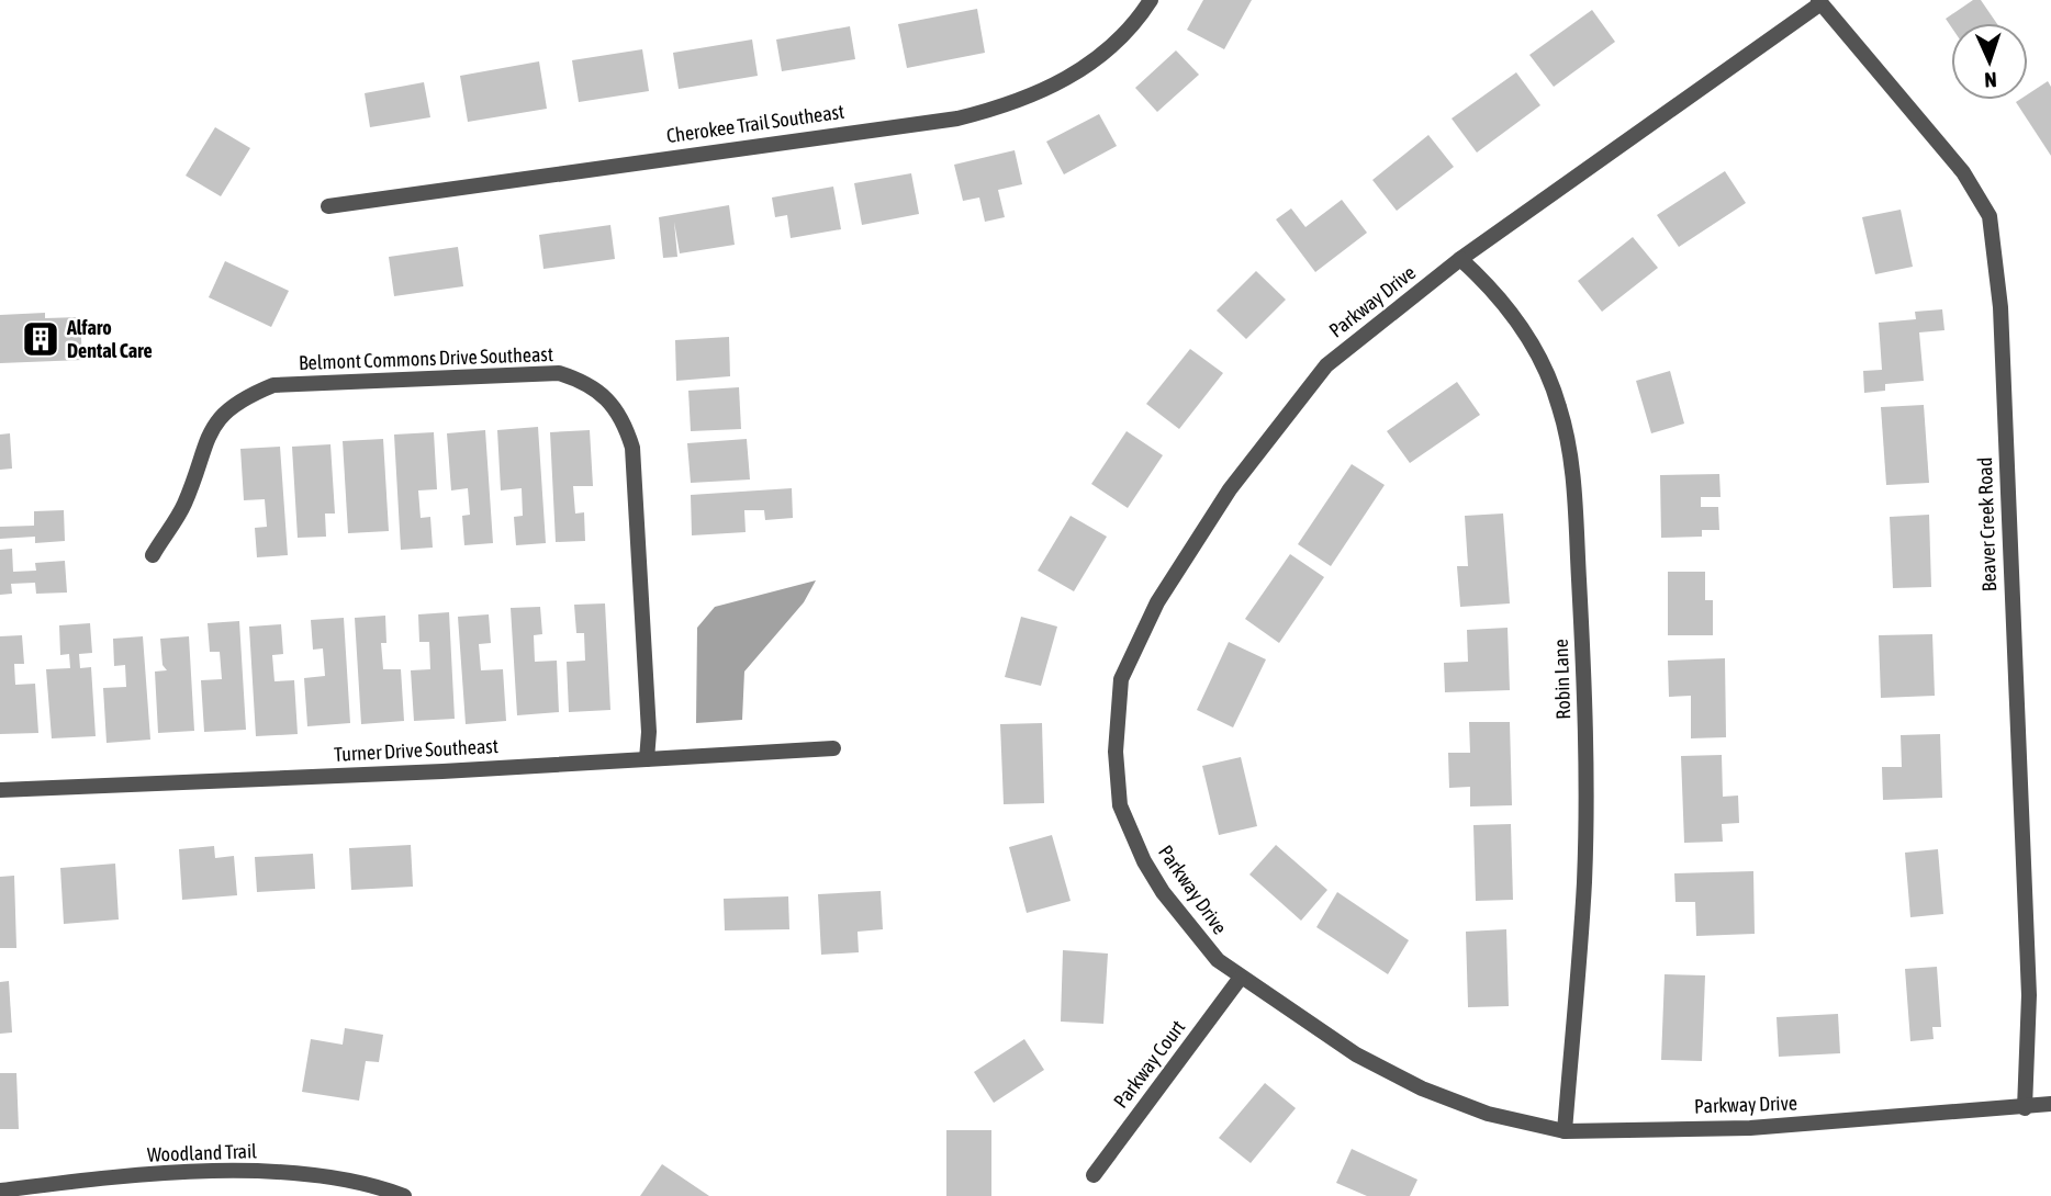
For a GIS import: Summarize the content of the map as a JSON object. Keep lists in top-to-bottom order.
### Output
{
  "streets": {
    "street": [
      "Cherokee Trail Southeast",
      "Parkway Drive",
      "Belmont Commons Drive Southeast",
      "Beaver Creek Road",
      "Robin Lane",
      "Turner Drive Southeast",
      "Parkway Court",
      "Woodland Trail"
    ]
  },
  "crossings": [
    ["Parkway Drive", "Beaver Creek Road"],
    ["Parkway Drive", "Robin Lane"],
    ["Parkway Drive", "Parkway Court"],
    ["Belmont Commons Drive Southeast", "Turner Drive Southeast"]
  ],
  "places": {
    "building": ["Alfaro Dental Care"]
  },
  "north": "bottom"
}
